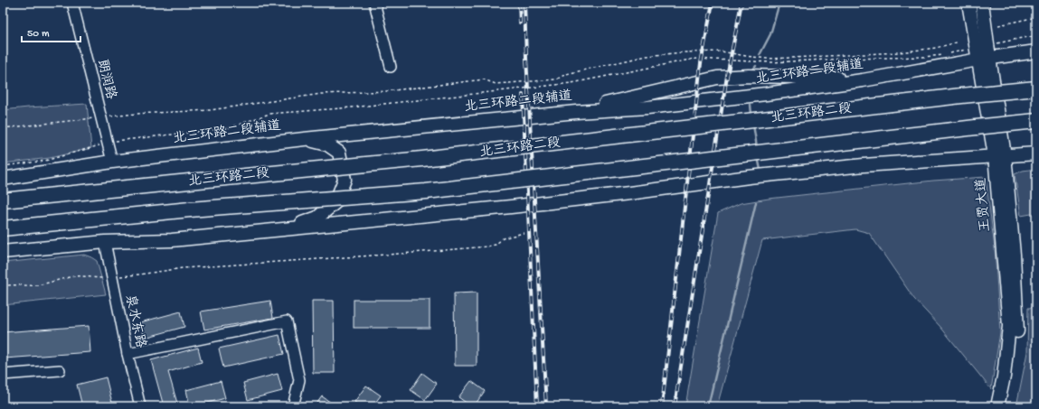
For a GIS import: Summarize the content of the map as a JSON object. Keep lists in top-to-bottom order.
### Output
{
  "streets": {
    "highway": ["北三环路二段"],
    "main road": ["北三环路二段辅道", "王贾大道"],
    "street": ["朗润路", "泉水东路"]
  },
  "crossings": [
    ["北三环路二段辅道", "朗润路"],
    ["北三环路二段辅道", "王贾大道"]
  ],
  "scale_bar": "50 m"
}
